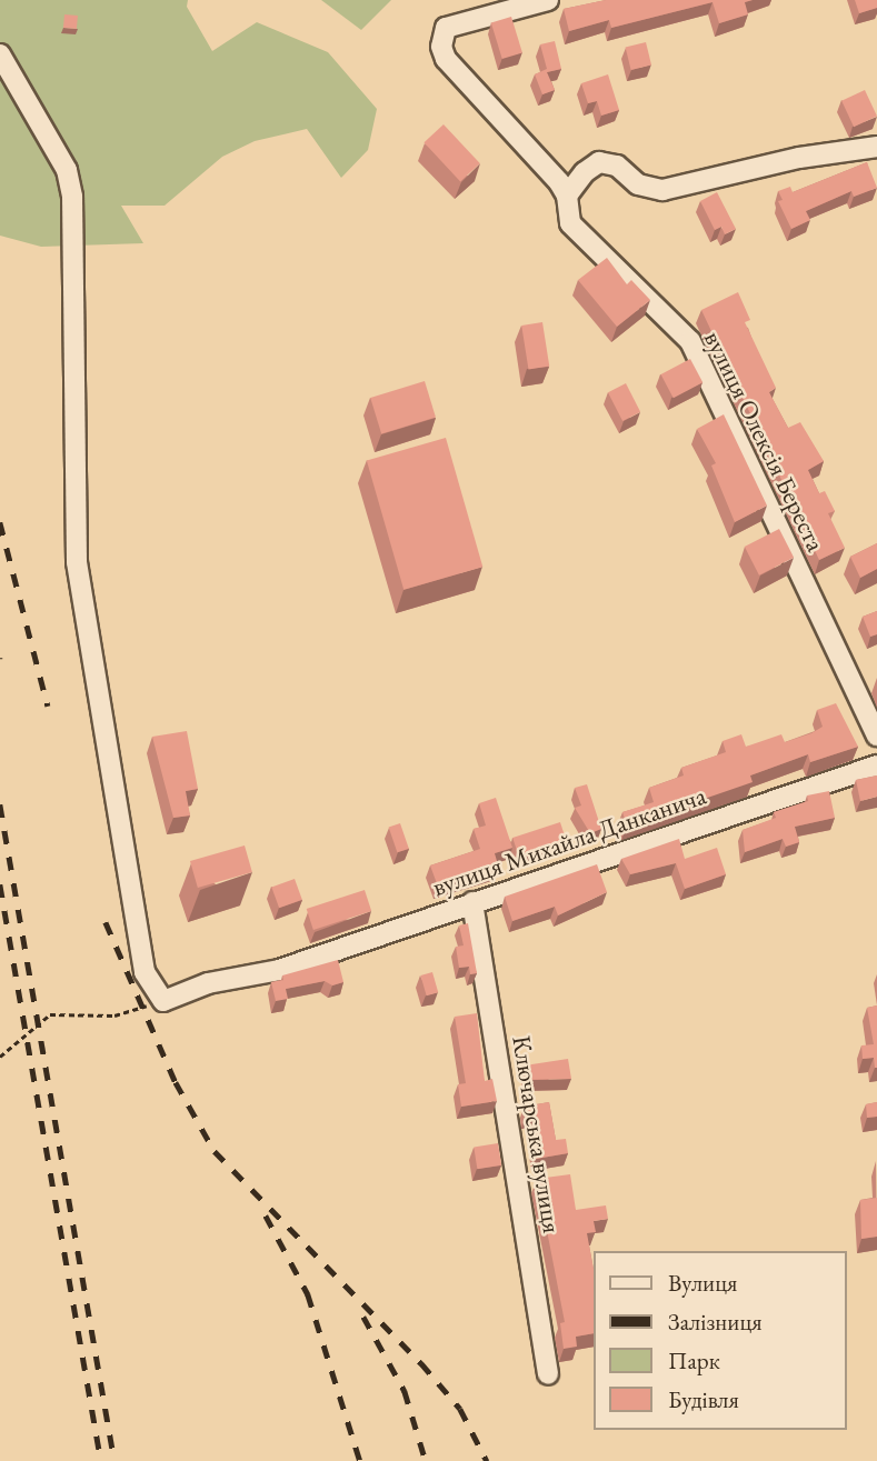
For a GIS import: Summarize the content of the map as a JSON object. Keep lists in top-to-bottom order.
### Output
{
  "streets": {
    "street": ["вулиця Олексія Береста", "вулиця Михайла Данканича", "Ключарська вулиця"]
  },
  "crossings": [
    ["вулиця Михайла Данканича", "Ключарська вулиця"]
  ],
  "legend": [
    "Вулиця",
    "Залізниця",
    "Парк",
    "Будівля"
  ]
}
